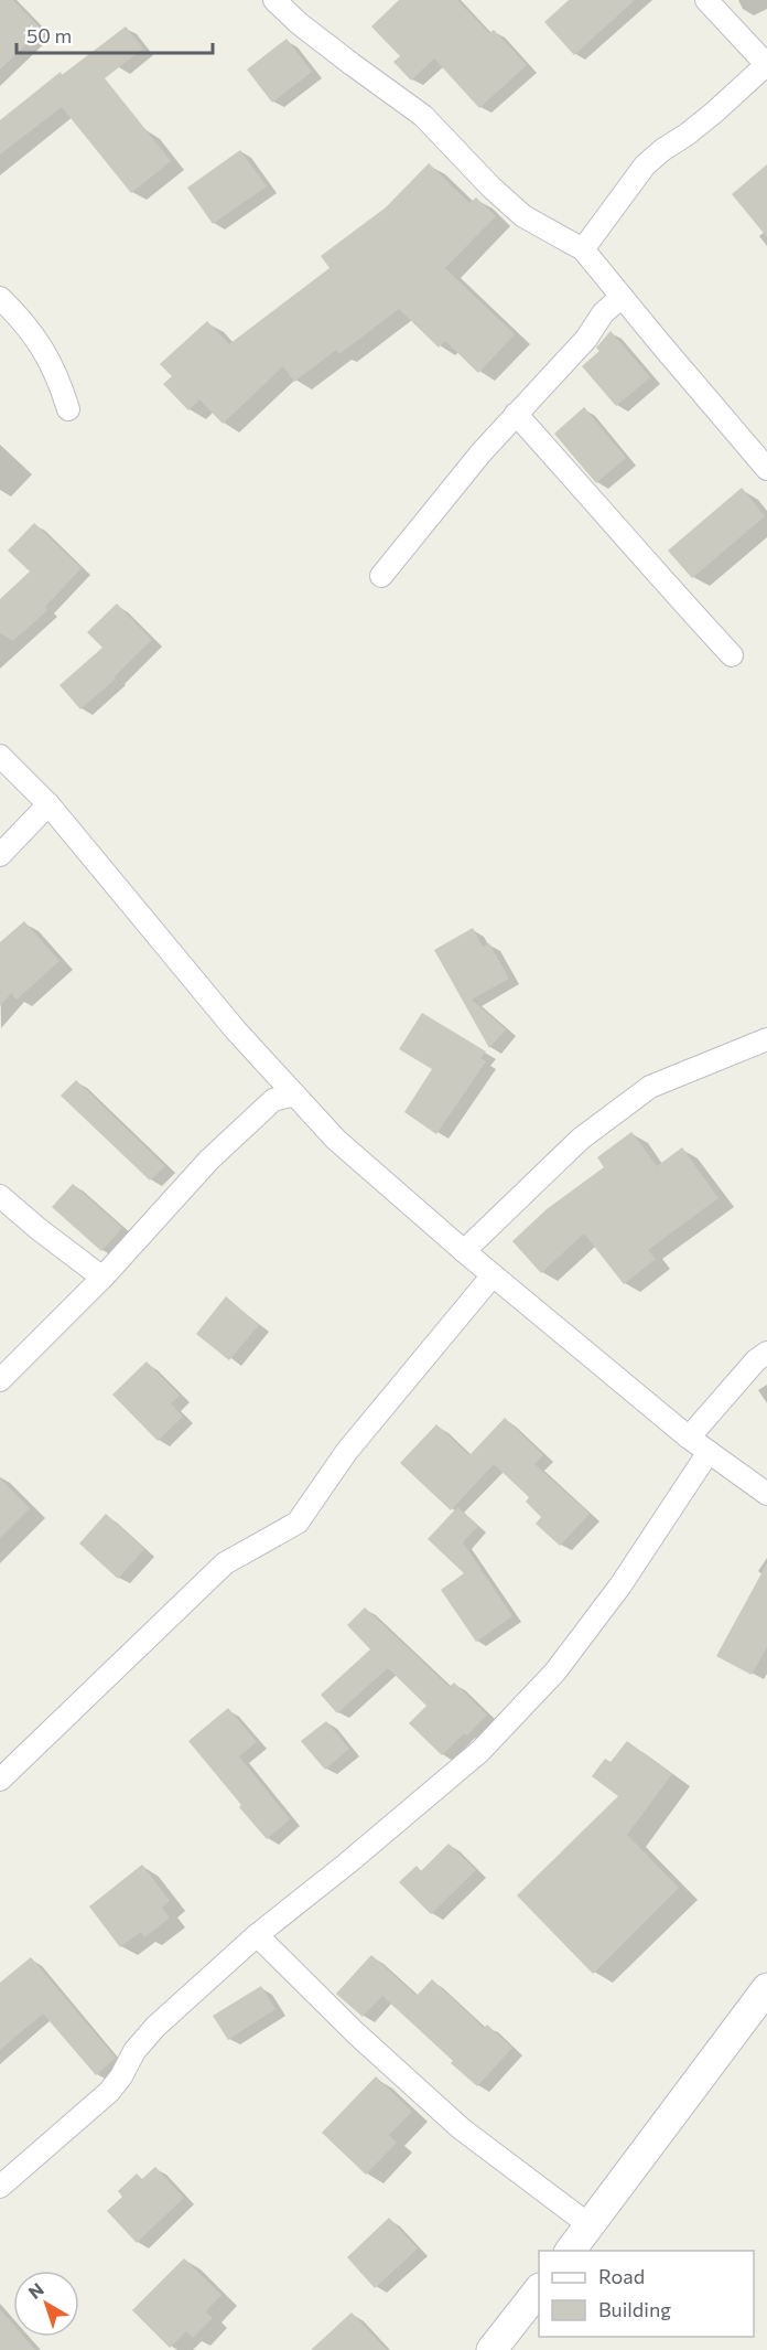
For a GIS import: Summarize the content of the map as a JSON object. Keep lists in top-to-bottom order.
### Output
{
  "legend": ["Road", "Building"],
  "scale_bar": "50 m",
  "north": "top left"
}
